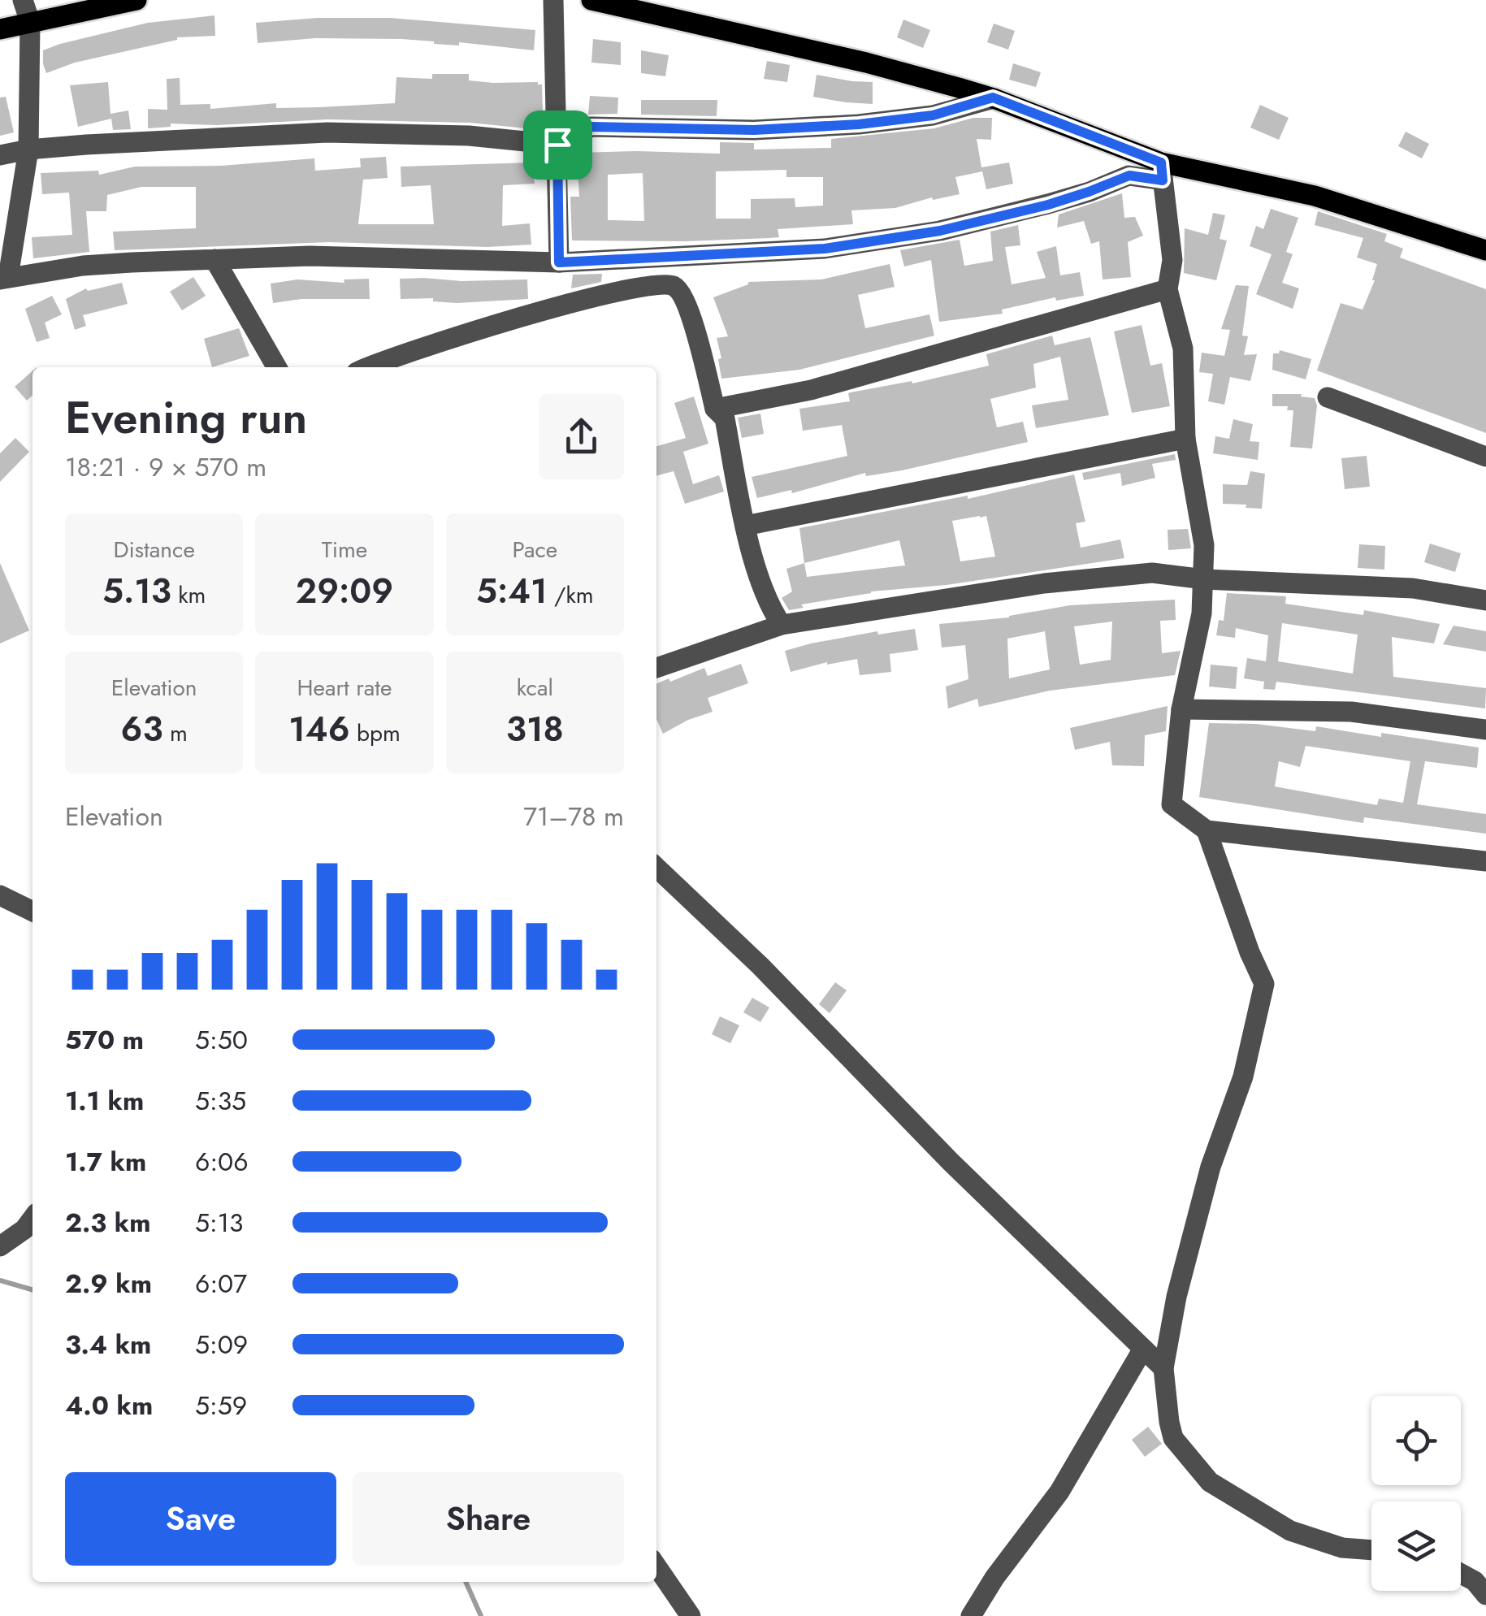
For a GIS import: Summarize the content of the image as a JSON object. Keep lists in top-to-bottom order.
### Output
{
  "page": {
    "heading": ["Evening run", "18:21 · 9 × 570 m"],
    "stats": [
      ["Distance", "5.13 km"],
      ["Time", "29:09"],
      ["Pace", "5:41 /km"],
      ["Elevation", "63 m"],
      ["Heart rate", "146 bpm"],
      ["kcal", "318"]
    ],
    "chart": ["Elevation", "71–78 m"],
    "list": [
      {
        "name": "570 m",
        "note": "5:50"
      },
      {
        "name": "1.1 km",
        "note": "5:35"
      },
      {
        "name": "1.7 km",
        "note": "6:06"
      },
      {
        "name": "2.3 km",
        "note": "5:13"
      },
      {
        "name": "2.9 km",
        "note": "6:07"
      },
      {
        "name": "3.4 km",
        "note": "5:09"
      },
      {
        "name": "4.0 km",
        "note": "5:59"
      }
    ],
    "buttons": ["Save", "Share"]
  }
}
